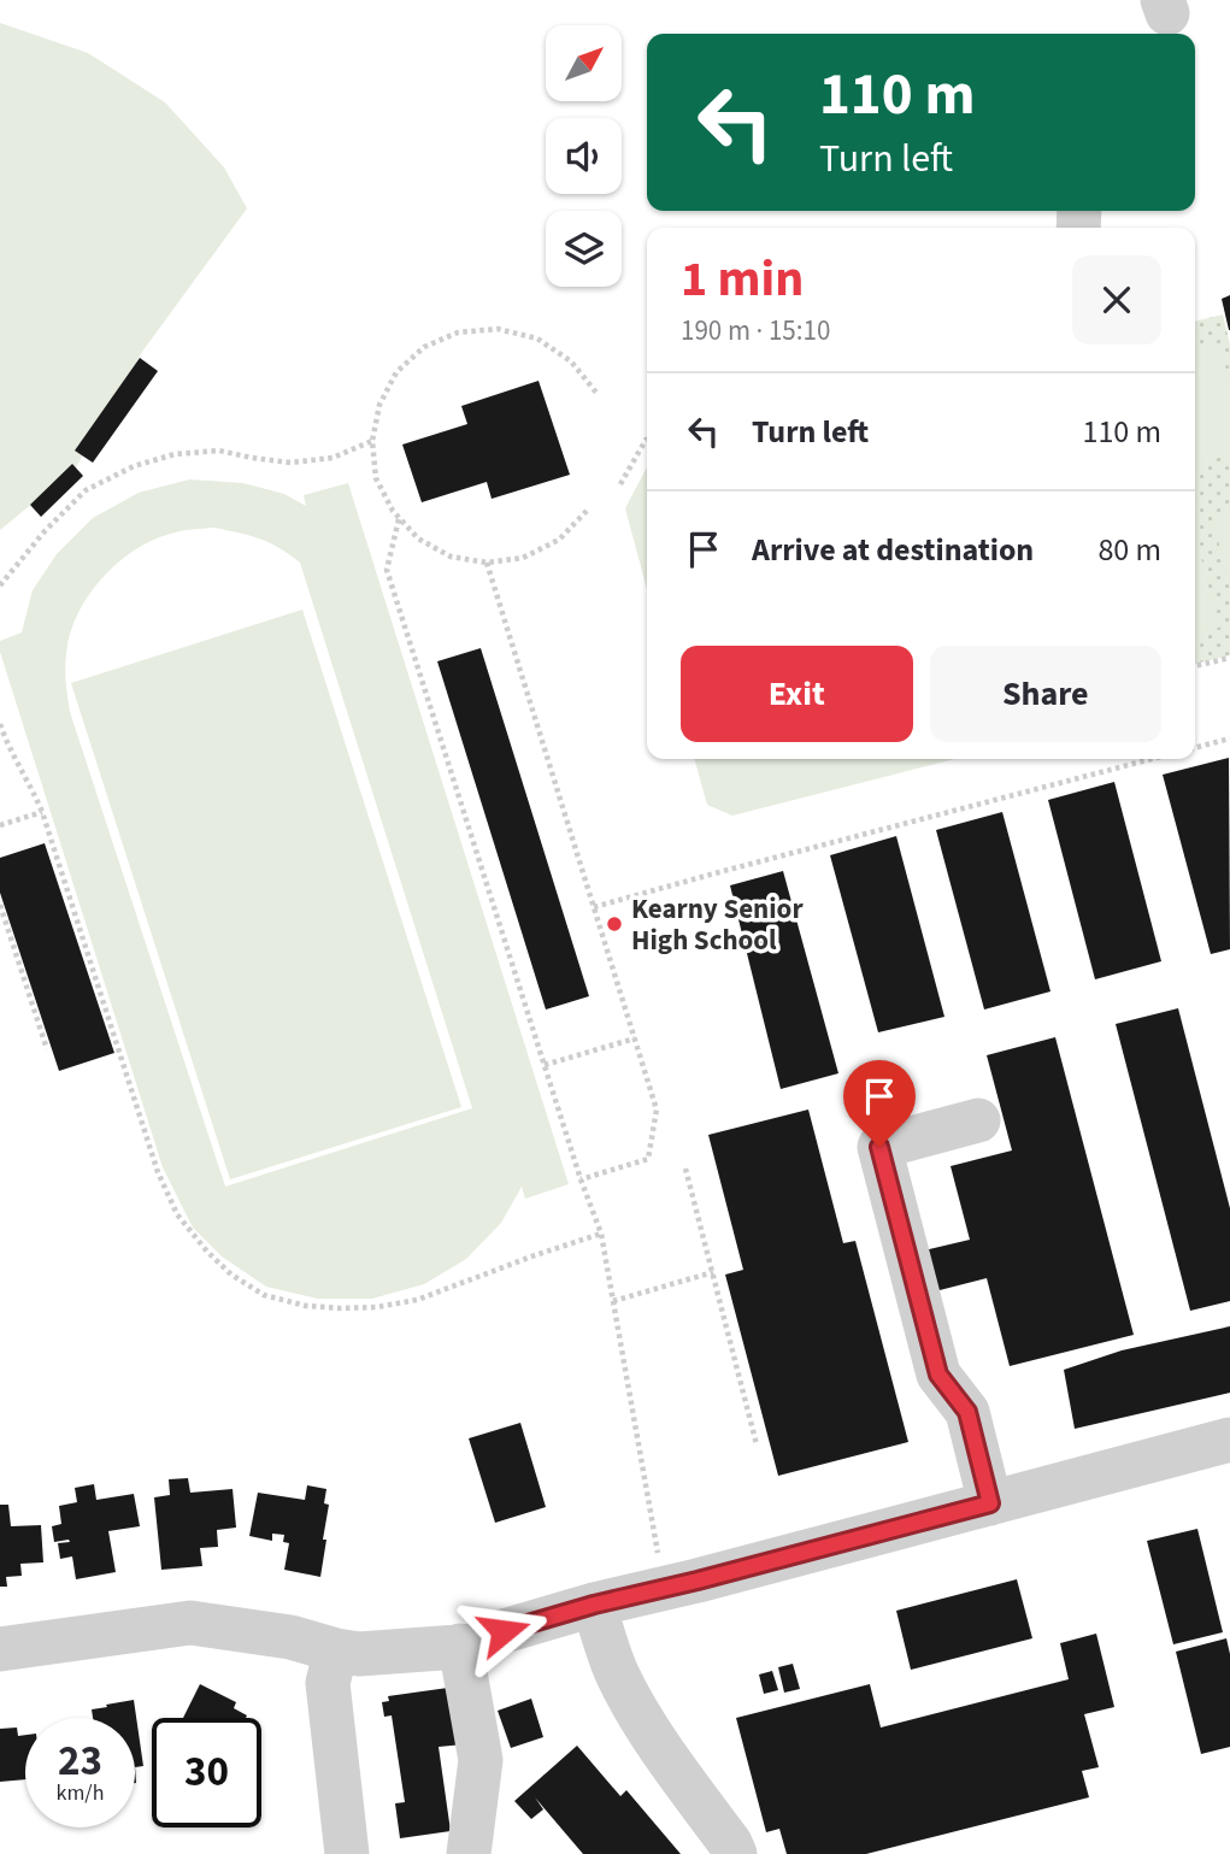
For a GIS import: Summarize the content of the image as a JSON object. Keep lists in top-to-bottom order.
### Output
{
  "places": ["Kearny Senior High School"],
  "north": "top right",
  "page": {
    "turn": ["110 m", "Turn left"],
    "heading": ["1 min", "190 m · 15:10"],
    "list": [
      {
        "name": "Turn left",
        "value": "110 m"
      },
      {
        "name": "Arrive at destination",
        "value": "80 m"
      }
    ],
    "buttons": ["Exit", "Share"],
    "speed": "23 km/h",
    "limit": "30"
  }
}
